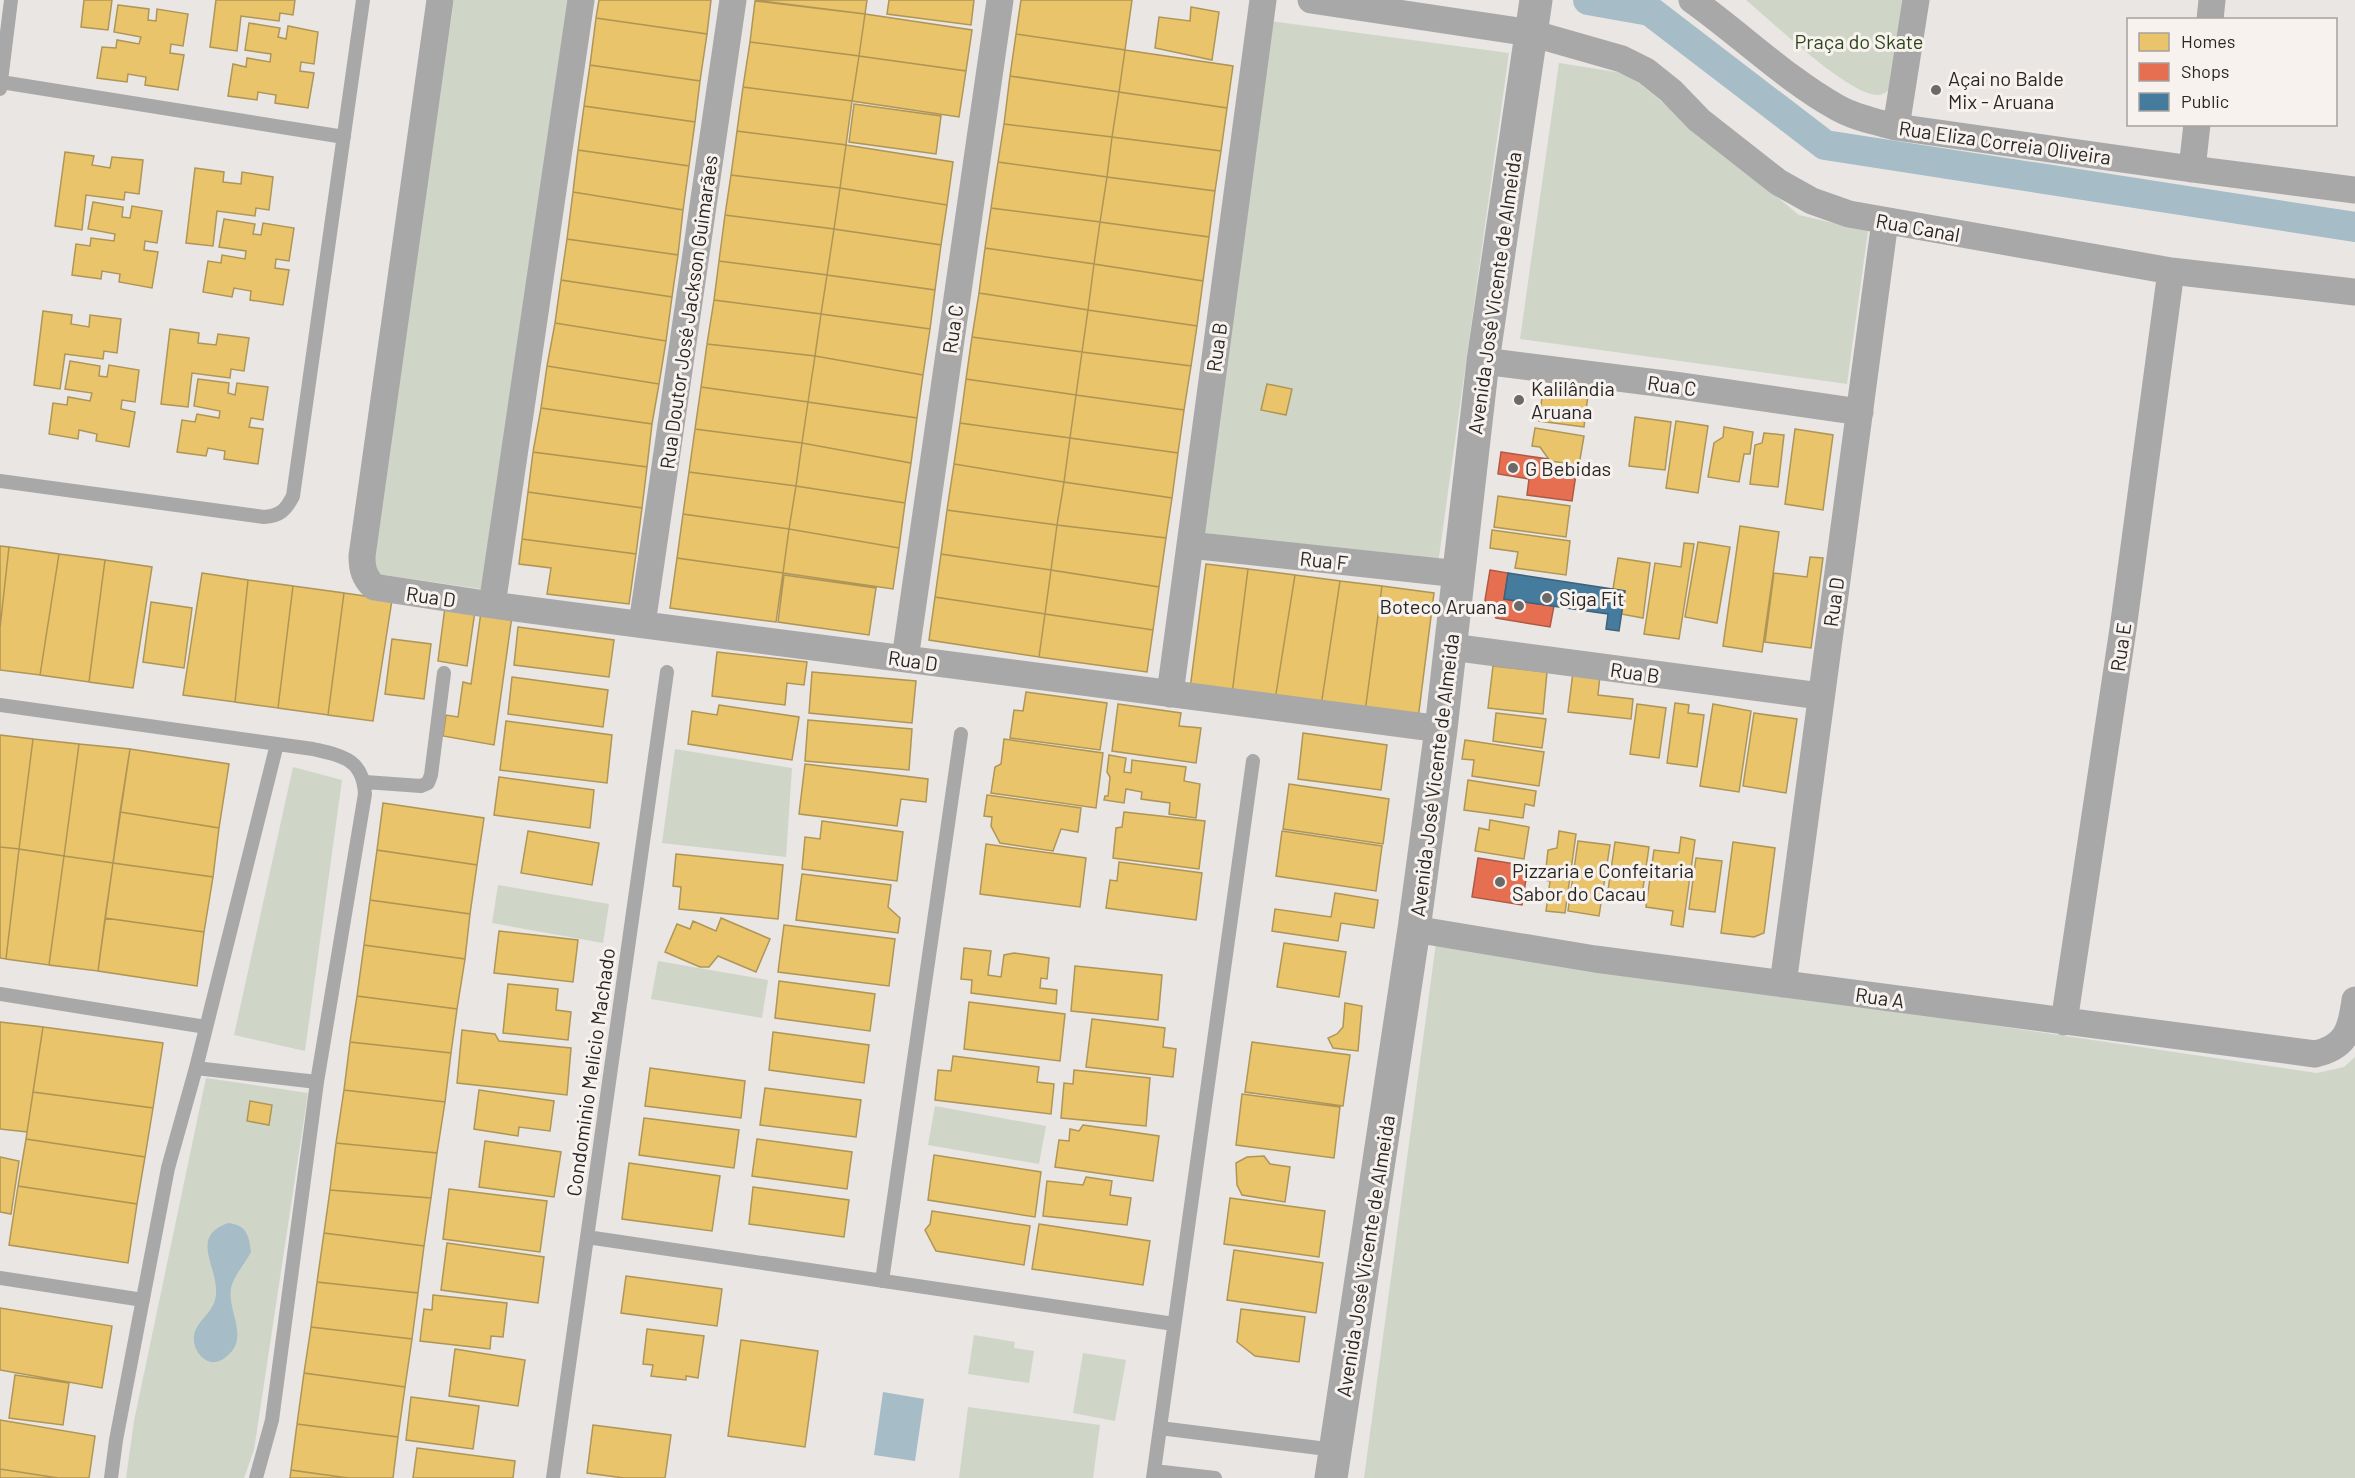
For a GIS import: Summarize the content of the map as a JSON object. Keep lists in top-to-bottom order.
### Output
{
  "streets": {
    "street": [
      "Rua Eliza Correia Oliveira",
      "Rua Canal",
      "Avenida José Vicente de Almeida",
      "Rua Doutor José Jackson Guimarães",
      "Rua C",
      "Rua B",
      "Rua F",
      "Rua D",
      "Rua E",
      "Rua A"
    ],
    "lane": ["Condominio Melicio Machado"]
  },
  "crossings": [
    ["Rua Canal", "Avenida José Vicente de Almeida"],
    ["Rua Canal", "Rua D"],
    ["Rua Canal", "Rua E"],
    ["Avenida José Vicente de Almeida", "Rua C"],
    ["Avenida José Vicente de Almeida", "Rua B"],
    ["Avenida José Vicente de Almeida", "Rua F"],
    ["Avenida José Vicente de Almeida", "Rua D"],
    ["Avenida José Vicente de Almeida", "Rua A"],
    ["Rua Doutor José Jackson Guimarães", "Rua D"],
    ["Rua C", "Rua D"],
    ["Rua B", "Rua F"],
    ["Rua B", "Rua D"],
    ["Rua D", "Rua A"],
    ["Rua E", "Rua A"]
  ],
  "parks": ["Praça do Skate"],
  "places": [
    "Açai no Balde Mix - Aruana",
    "Kalilândia Aruana",
    "G Bebidas",
    "Siga Fit",
    "Boteco Aruana",
    "Pizzaria e Confeitaria Sabor do Cacau"
  ],
  "legend": ["Homes", "Shops", "Public"]
}
